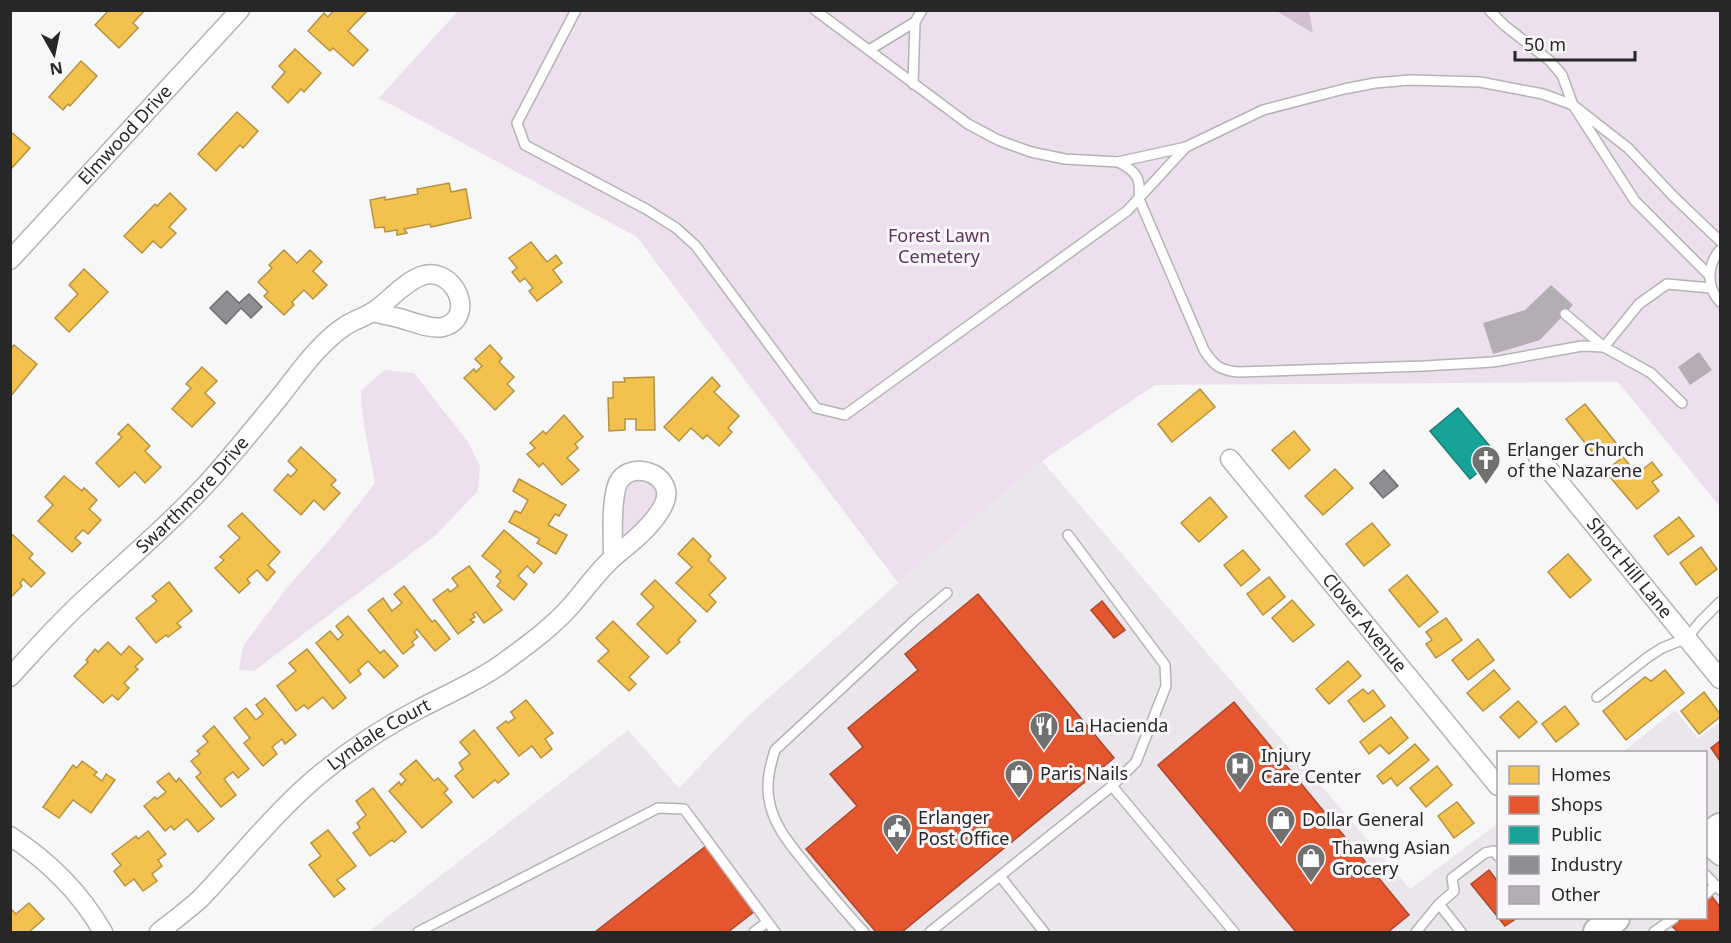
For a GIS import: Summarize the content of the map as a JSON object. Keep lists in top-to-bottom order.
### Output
{
  "streets": {
    "street": [
      "Elmwood Drive",
      "Swarthmore Drive",
      "Short Hill Lane",
      "Clover Avenue",
      "Lyndale Court"
    ]
  },
  "parks": ["Forest Lawn Cemetery"],
  "places": {
    "church": ["Erlanger Church of the Nazarene"],
    "restaurant": ["La Hacienda"],
    "hospital": ["Injury Care Center"],
    "shop": ["Paris Nails", "Dollar General", "Thawng Asian Grocery"],
    "public building": ["Erlanger Post Office"]
  },
  "legend": [
    "Homes",
    "Shops",
    "Public",
    "Industry",
    "Other"
  ],
  "scale_bar": "50 m",
  "north": "bottom"
}
